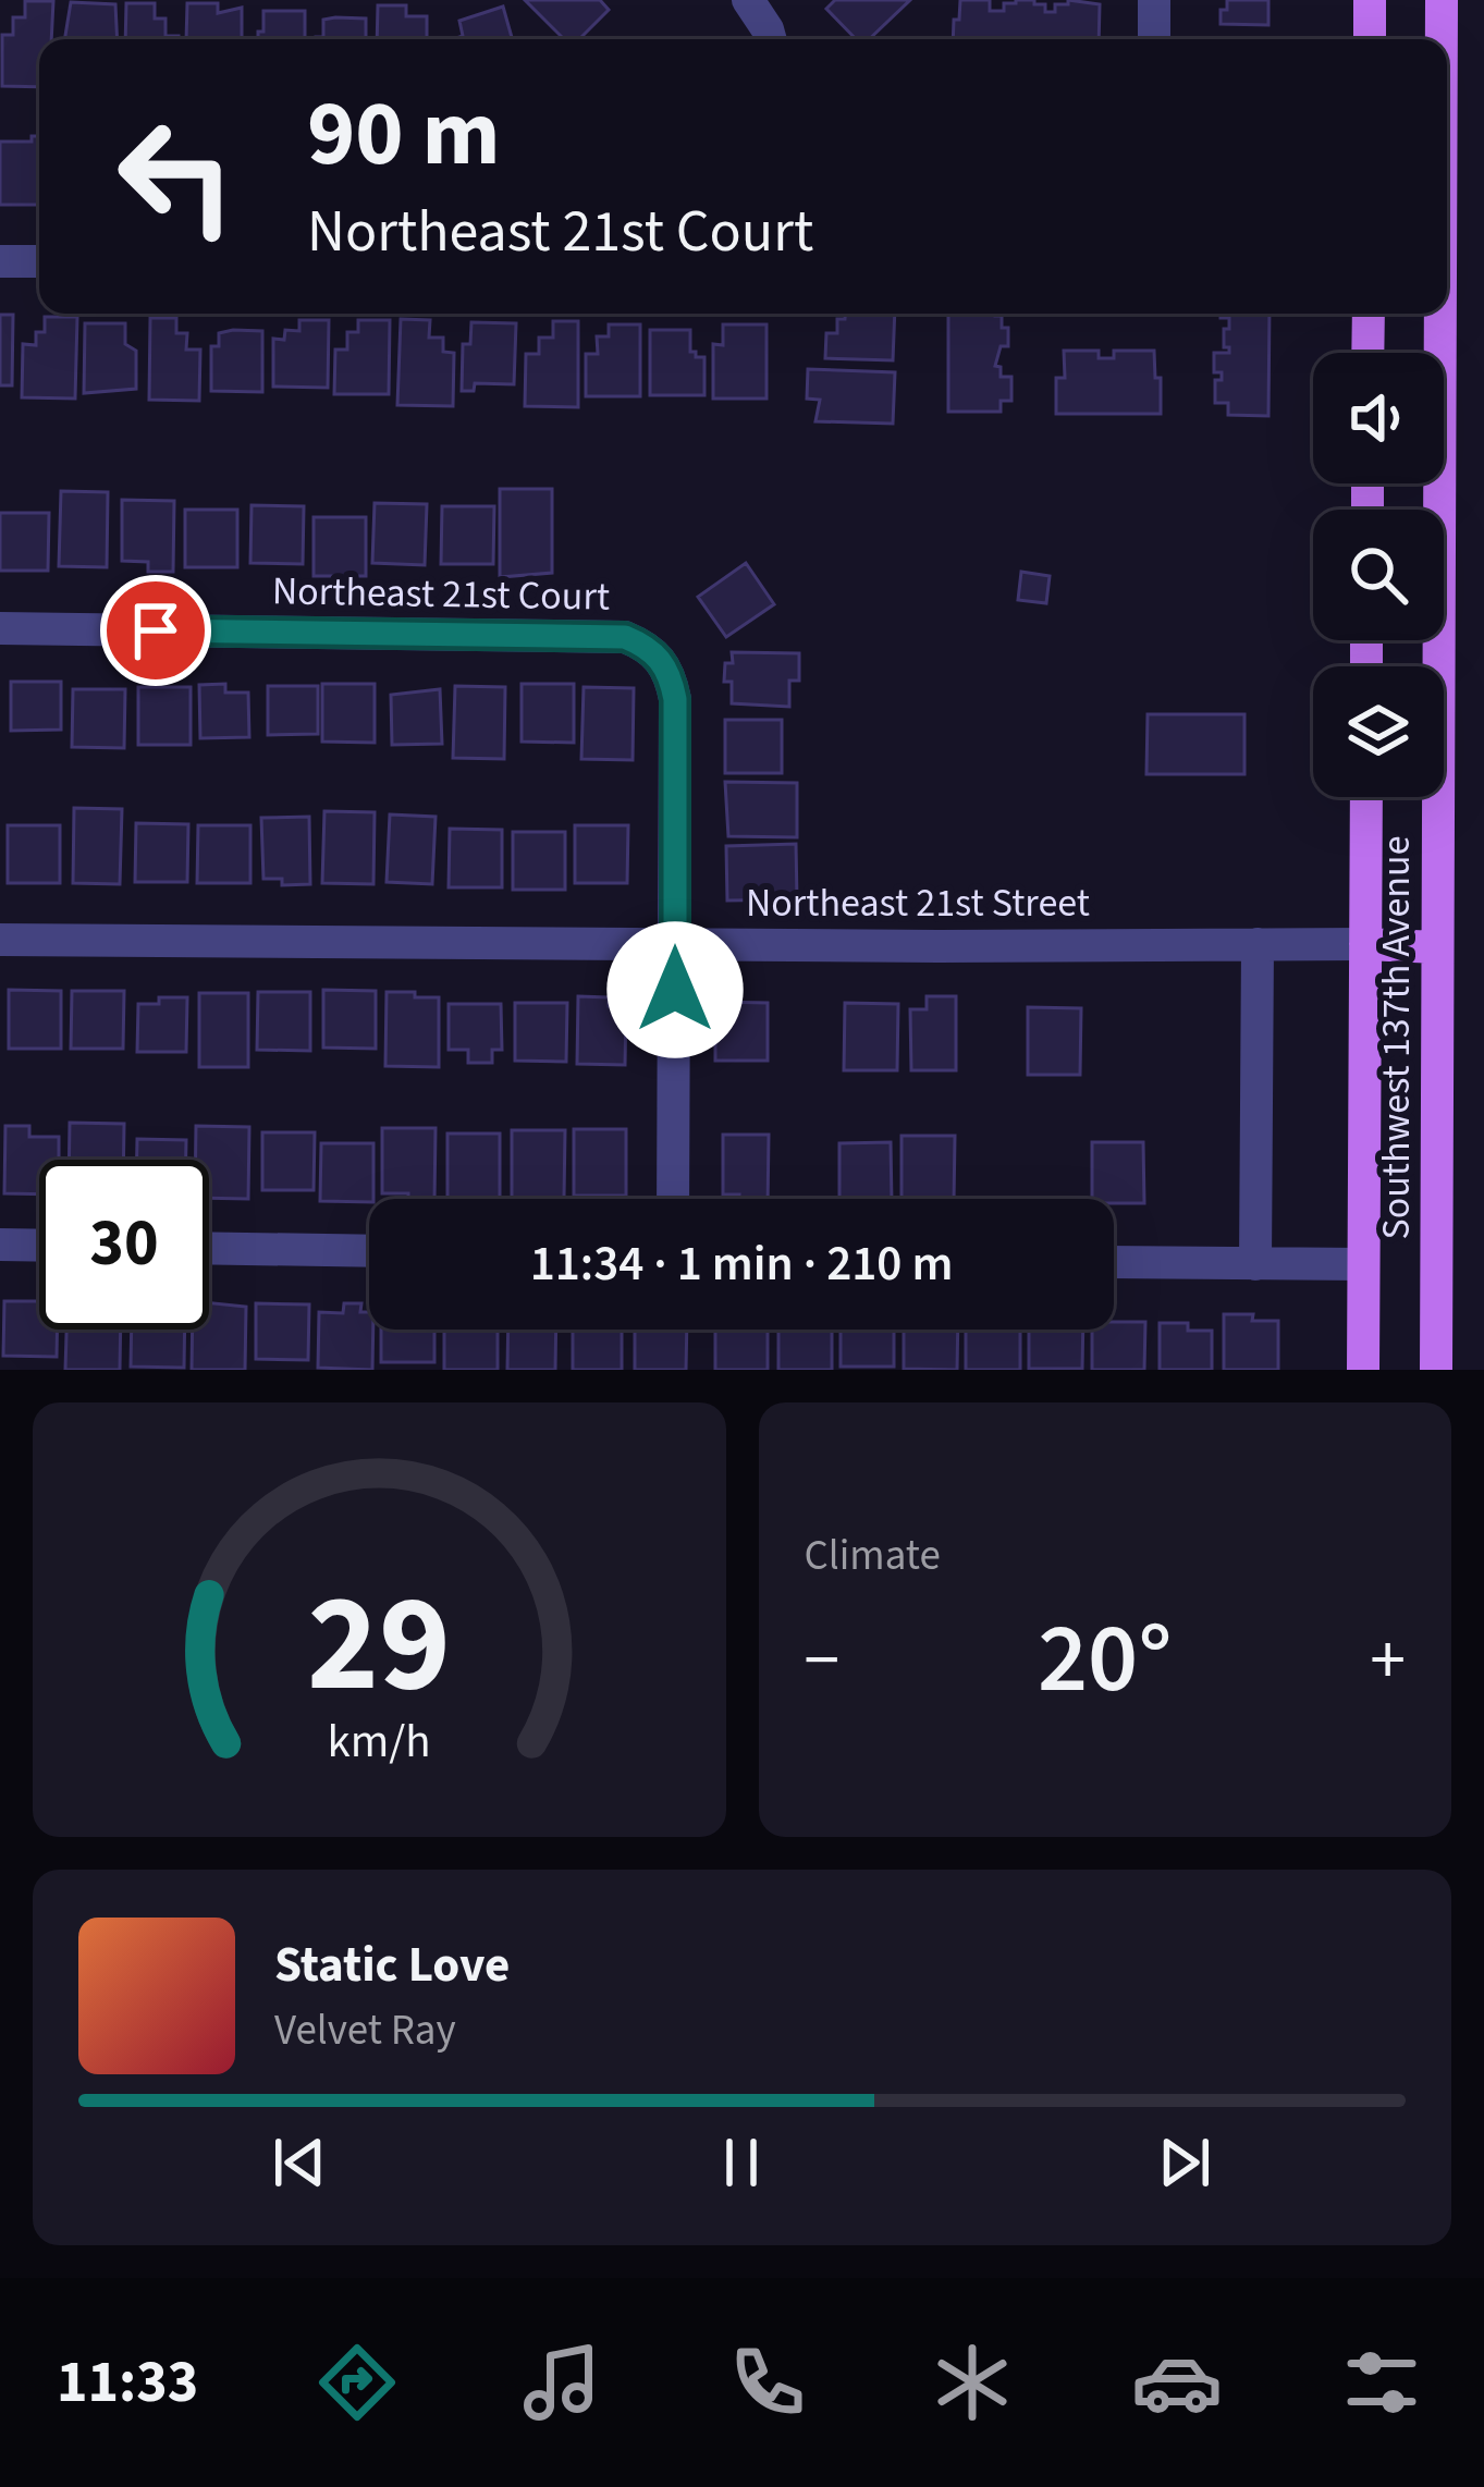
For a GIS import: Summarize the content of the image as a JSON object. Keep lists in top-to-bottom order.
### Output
{
  "streets": {
    "main road": ["Southwest 137th Avenue"],
    "street": ["Northeast 21st Court", "Northeast 21st Street"]
  },
  "crossings": [
    ["Northeast 21st Court", "Northeast 21st Street"],
    ["Northeast 21st Street", "Southwest 137th Avenue"]
  ],
  "page": {
    "turn": ["90 m", "Northeast 21st Court"],
    "limit": "30",
    "trip": "11:34 · 1 min · 210 m",
    "tile": "Climate",
    "heat": ["−", "20°", "+"],
    "song": ["Static Love", "Velvet Ray"],
    "tabs": "11:33",
    "gauge": ["29", "km/h"]
  }
}
